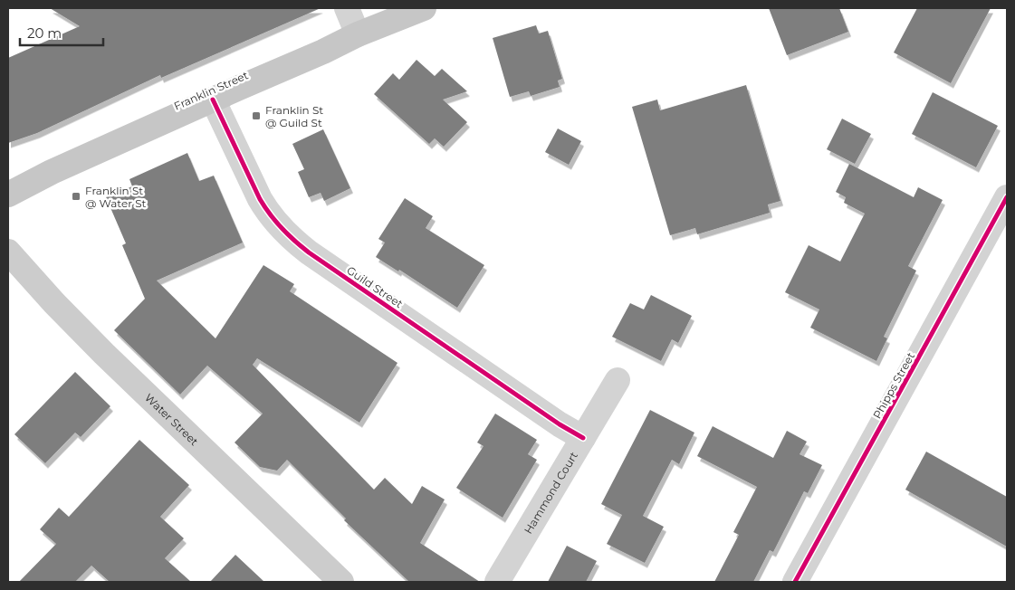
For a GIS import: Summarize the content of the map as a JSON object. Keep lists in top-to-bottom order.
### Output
{
  "streets": {
    "main road": ["Franklin Street", "Water Street"],
    "street": ["Guild Street", "Phipps Street", "Hammond Court"]
  },
  "crossings": [
    ["Franklin Street", "Guild Street"],
    ["Guild Street", "Hammond Court"]
  ],
  "places": {
    "transit": ["Franklin St @ Guild St", "Franklin St @ Water St"]
  },
  "scale_bar": "20 m"
}
